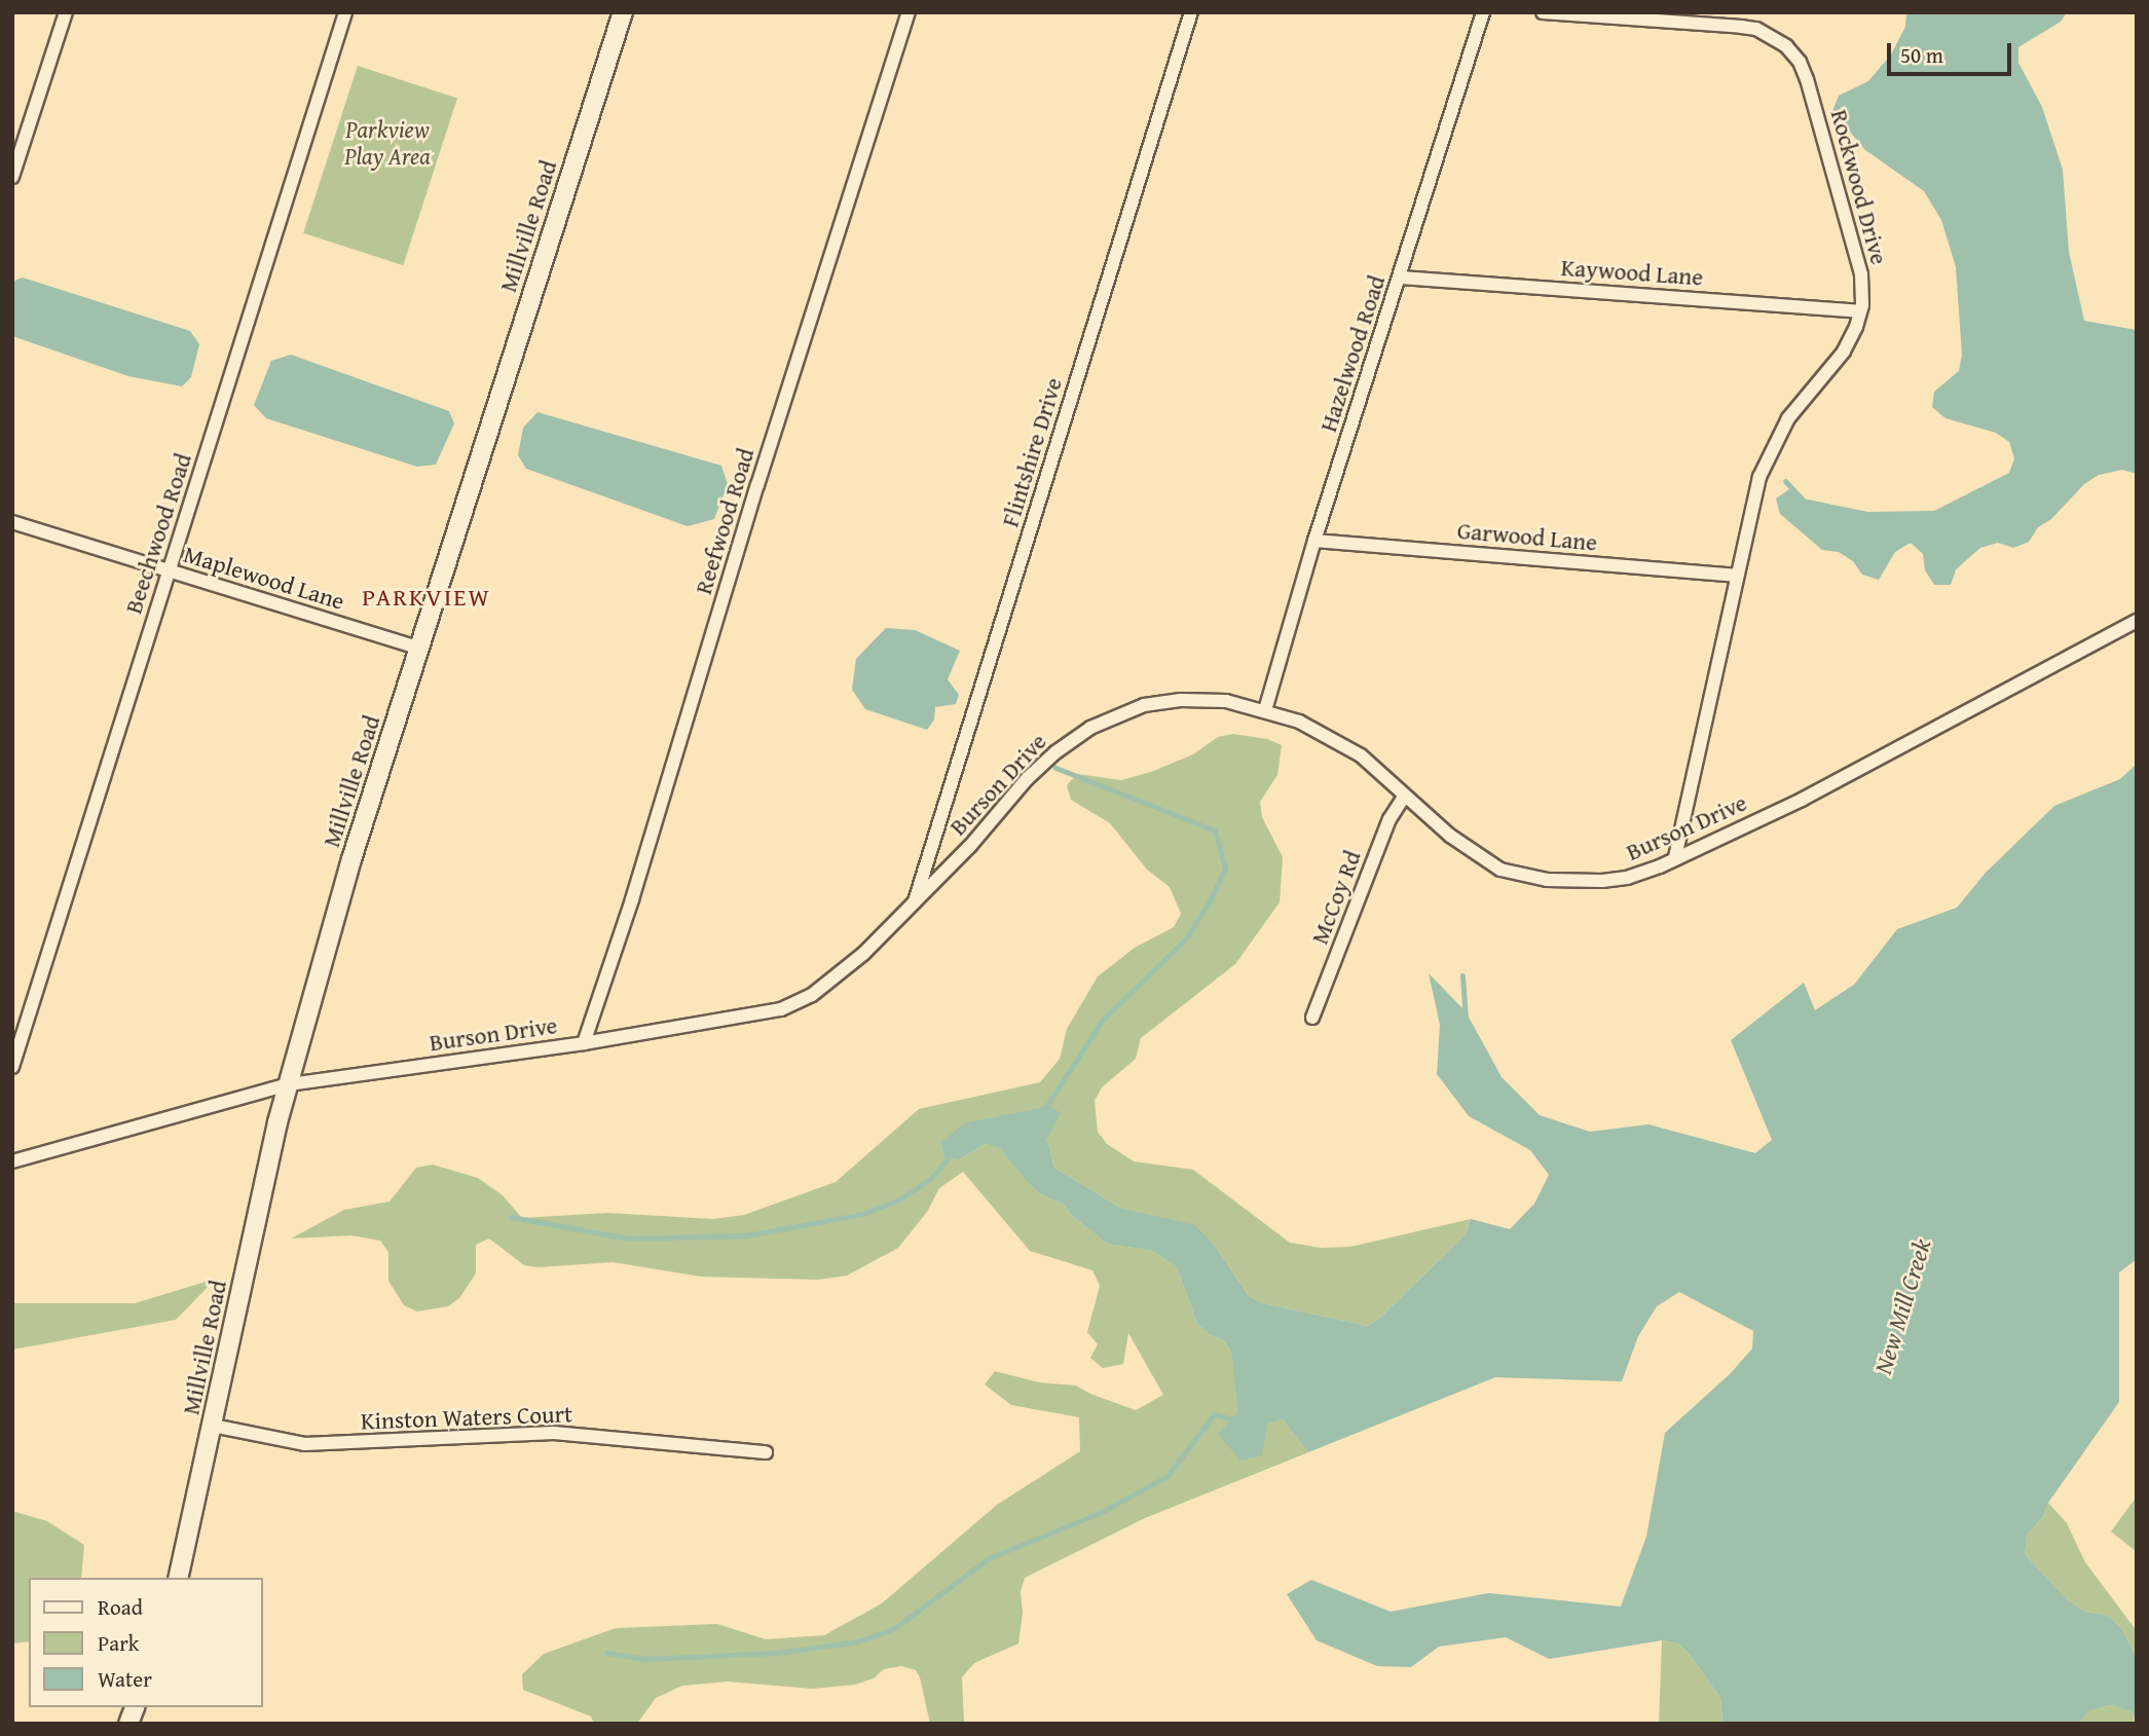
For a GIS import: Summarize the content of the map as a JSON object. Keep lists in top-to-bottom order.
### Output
{
  "streets": {
    "street": [
      "Rockwood Drive",
      "Millville Road",
      "Kaywood Lane",
      "Hazelwood Road",
      "Flintshire Drive",
      "Reefwood Road",
      "Beechwood Road",
      "Garwood Lane",
      "Maplewood Lane",
      "Burson Drive",
      "McCoy Rd",
      "Kinston Waters Court"
    ]
  },
  "crossings": [
    ["Rockwood Drive", "Kaywood Lane"],
    ["Rockwood Drive", "Garwood Lane"],
    ["Rockwood Drive", "Burson Drive"],
    ["Millville Road", "Maplewood Lane"],
    ["Millville Road", "Burson Drive"],
    ["Millville Road", "Kinston Waters Court"],
    ["Kaywood Lane", "Hazelwood Road"],
    ["Hazelwood Road", "Garwood Lane"],
    ["Hazelwood Road", "Burson Drive"],
    ["Flintshire Drive", "Burson Drive"],
    ["Reefwood Road", "Burson Drive"],
    ["Beechwood Road", "Maplewood Lane"],
    ["Burson Drive", "McCoy Rd"]
  ],
  "districts": ["PARKVIEW"],
  "water": ["New Mill Creek"],
  "parks": ["Parkview Play Area"],
  "legend": ["Road", "Park", "Water"],
  "scale_bar": "50 m"
}
